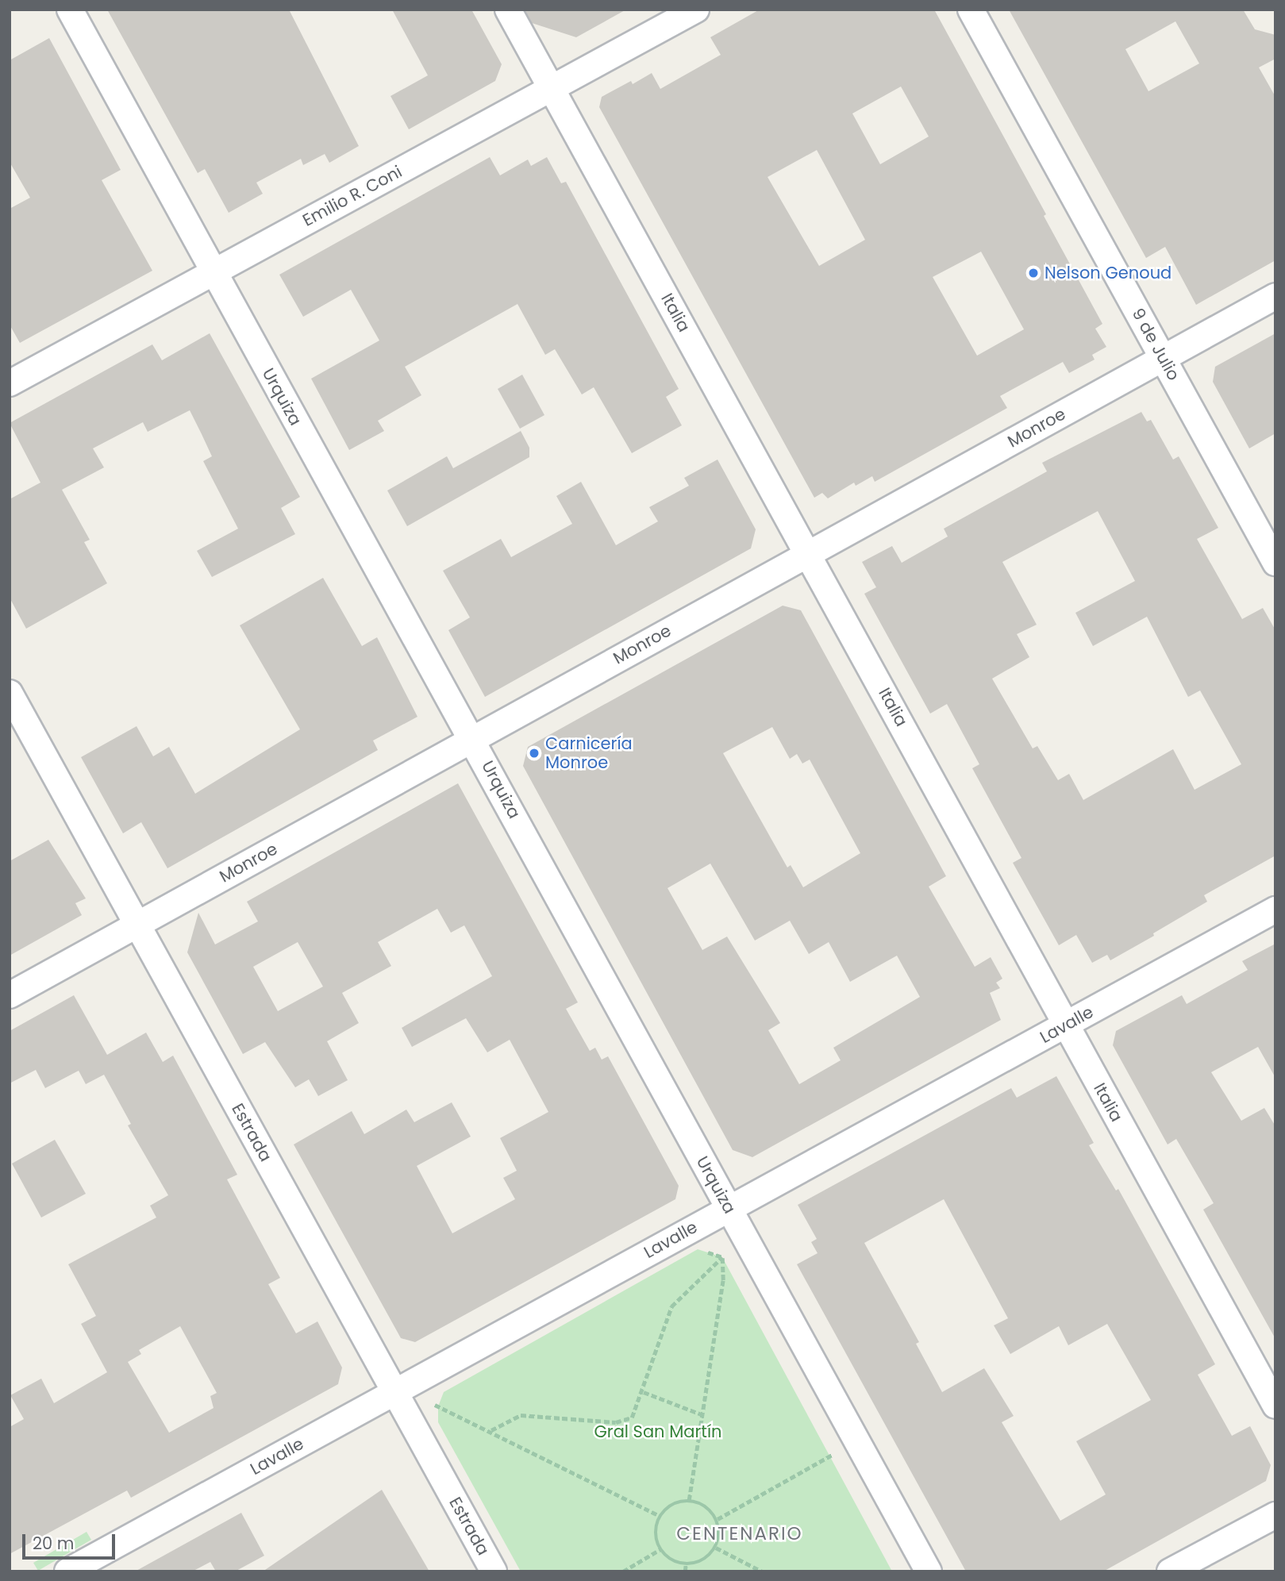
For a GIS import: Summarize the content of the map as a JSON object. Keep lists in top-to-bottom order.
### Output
{
  "streets": {
    "street": [
      "Emilio R. Coni",
      "Italia",
      "9 de Julio",
      "Urquiza",
      "Monroe",
      "Lavalle",
      "Estrada"
    ]
  },
  "crossings": [
    ["Emilio R. Coni", "Italia"],
    ["Emilio R. Coni", "Urquiza"],
    ["Italia", "Monroe"],
    ["Italia", "Lavalle"],
    ["9 de Julio", "Monroe"],
    ["Urquiza", "Monroe"],
    ["Urquiza", "Lavalle"],
    ["Monroe", "Estrada"],
    ["Lavalle", "Estrada"]
  ],
  "districts": ["CENTENARIO"],
  "parks": ["Gral San Martín"],
  "places": ["Nelson Genoud", "Carnicería Monroe"],
  "scale_bar": "20 m"
}
